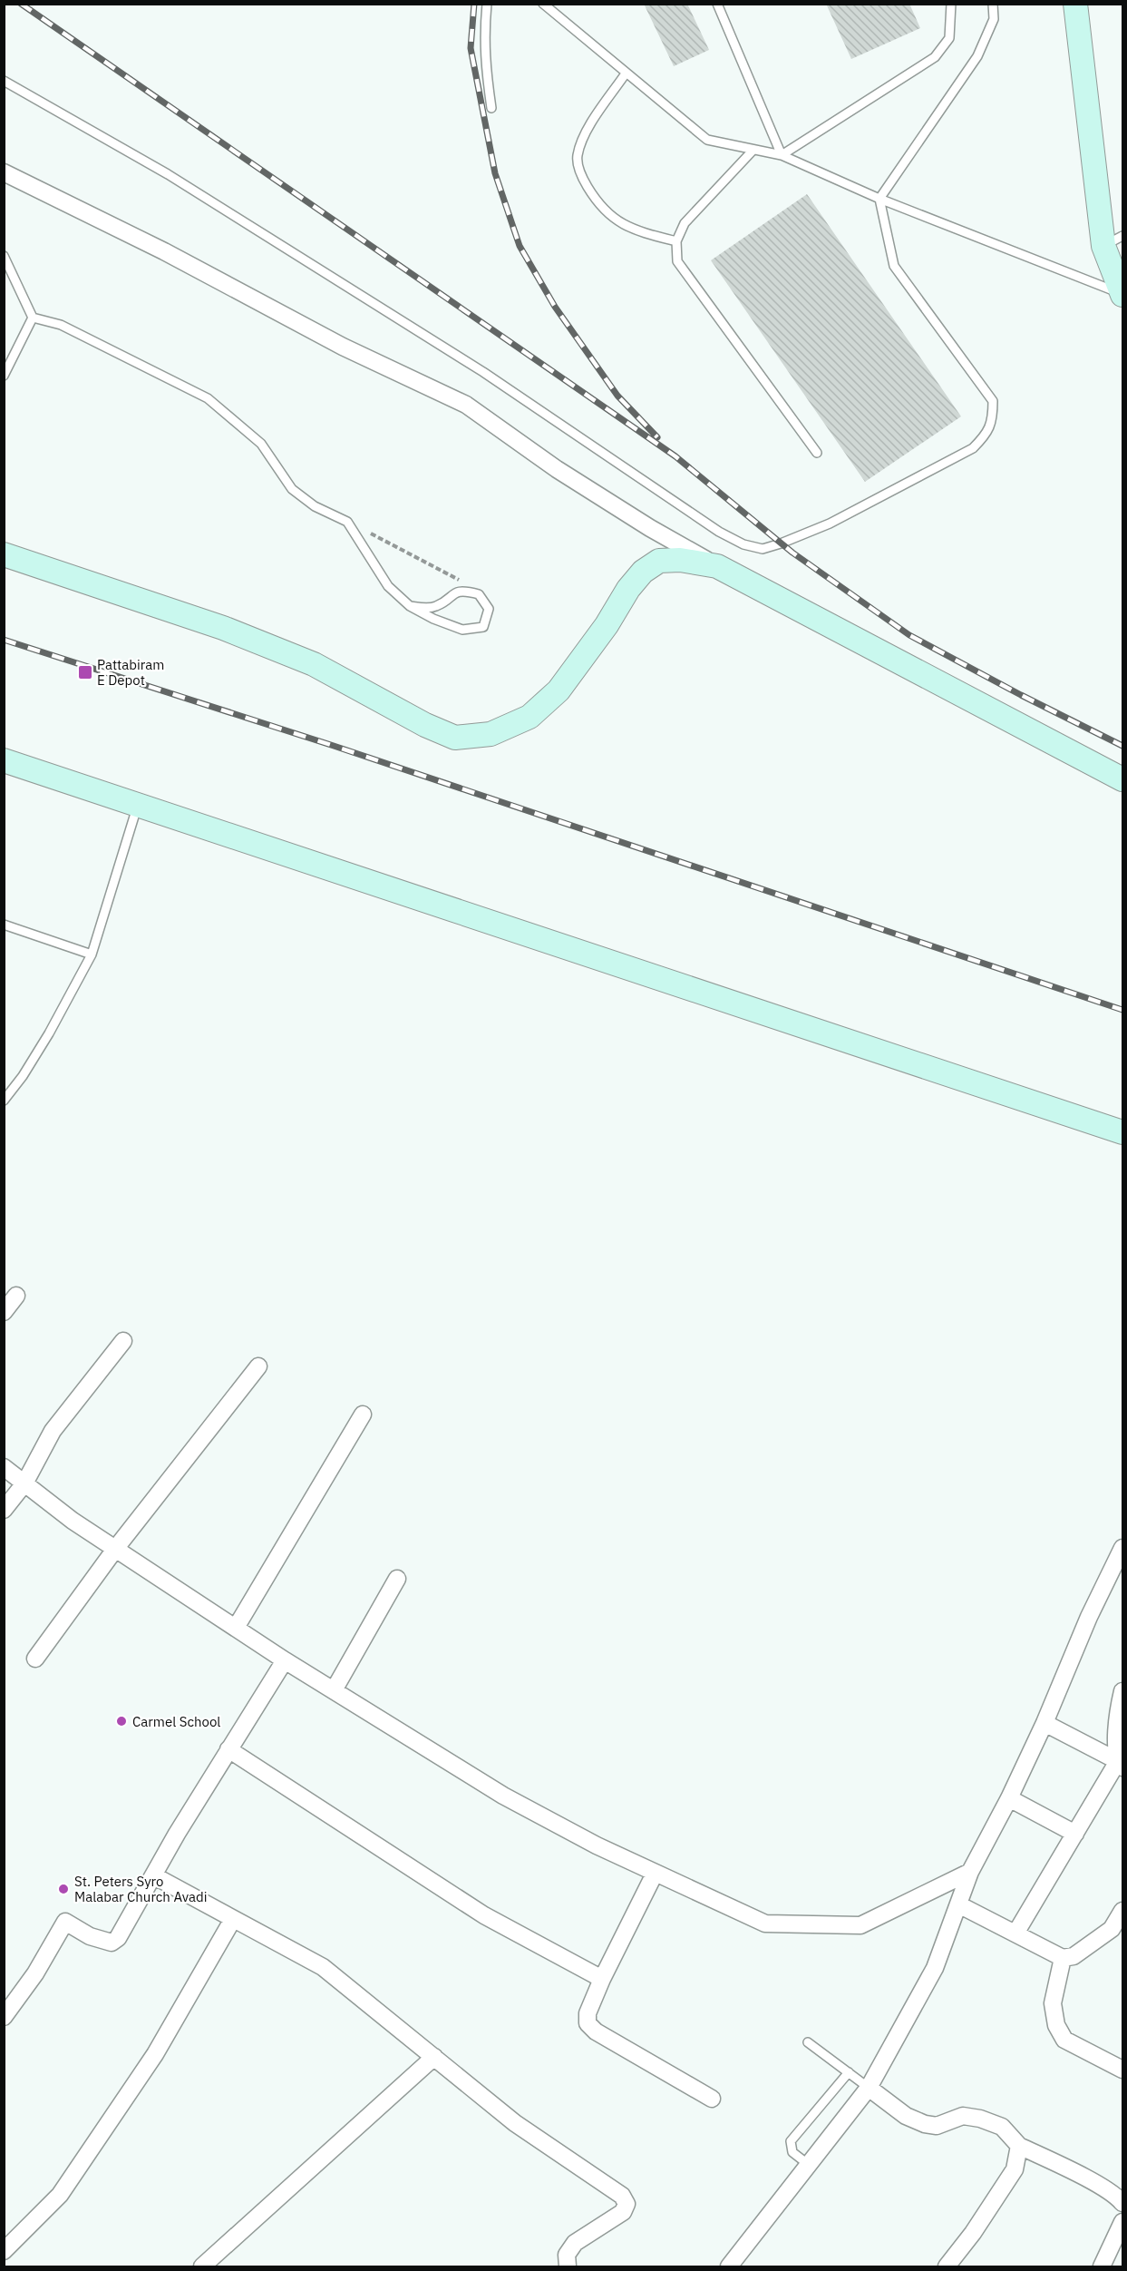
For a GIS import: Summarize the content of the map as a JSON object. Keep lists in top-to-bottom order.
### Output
{
  "places": {
    "transit": ["Pattabiram E Depot"],
    "other": ["Carmel School", "St. Peters Syro Malabar Church Avadi"]
  }
}
